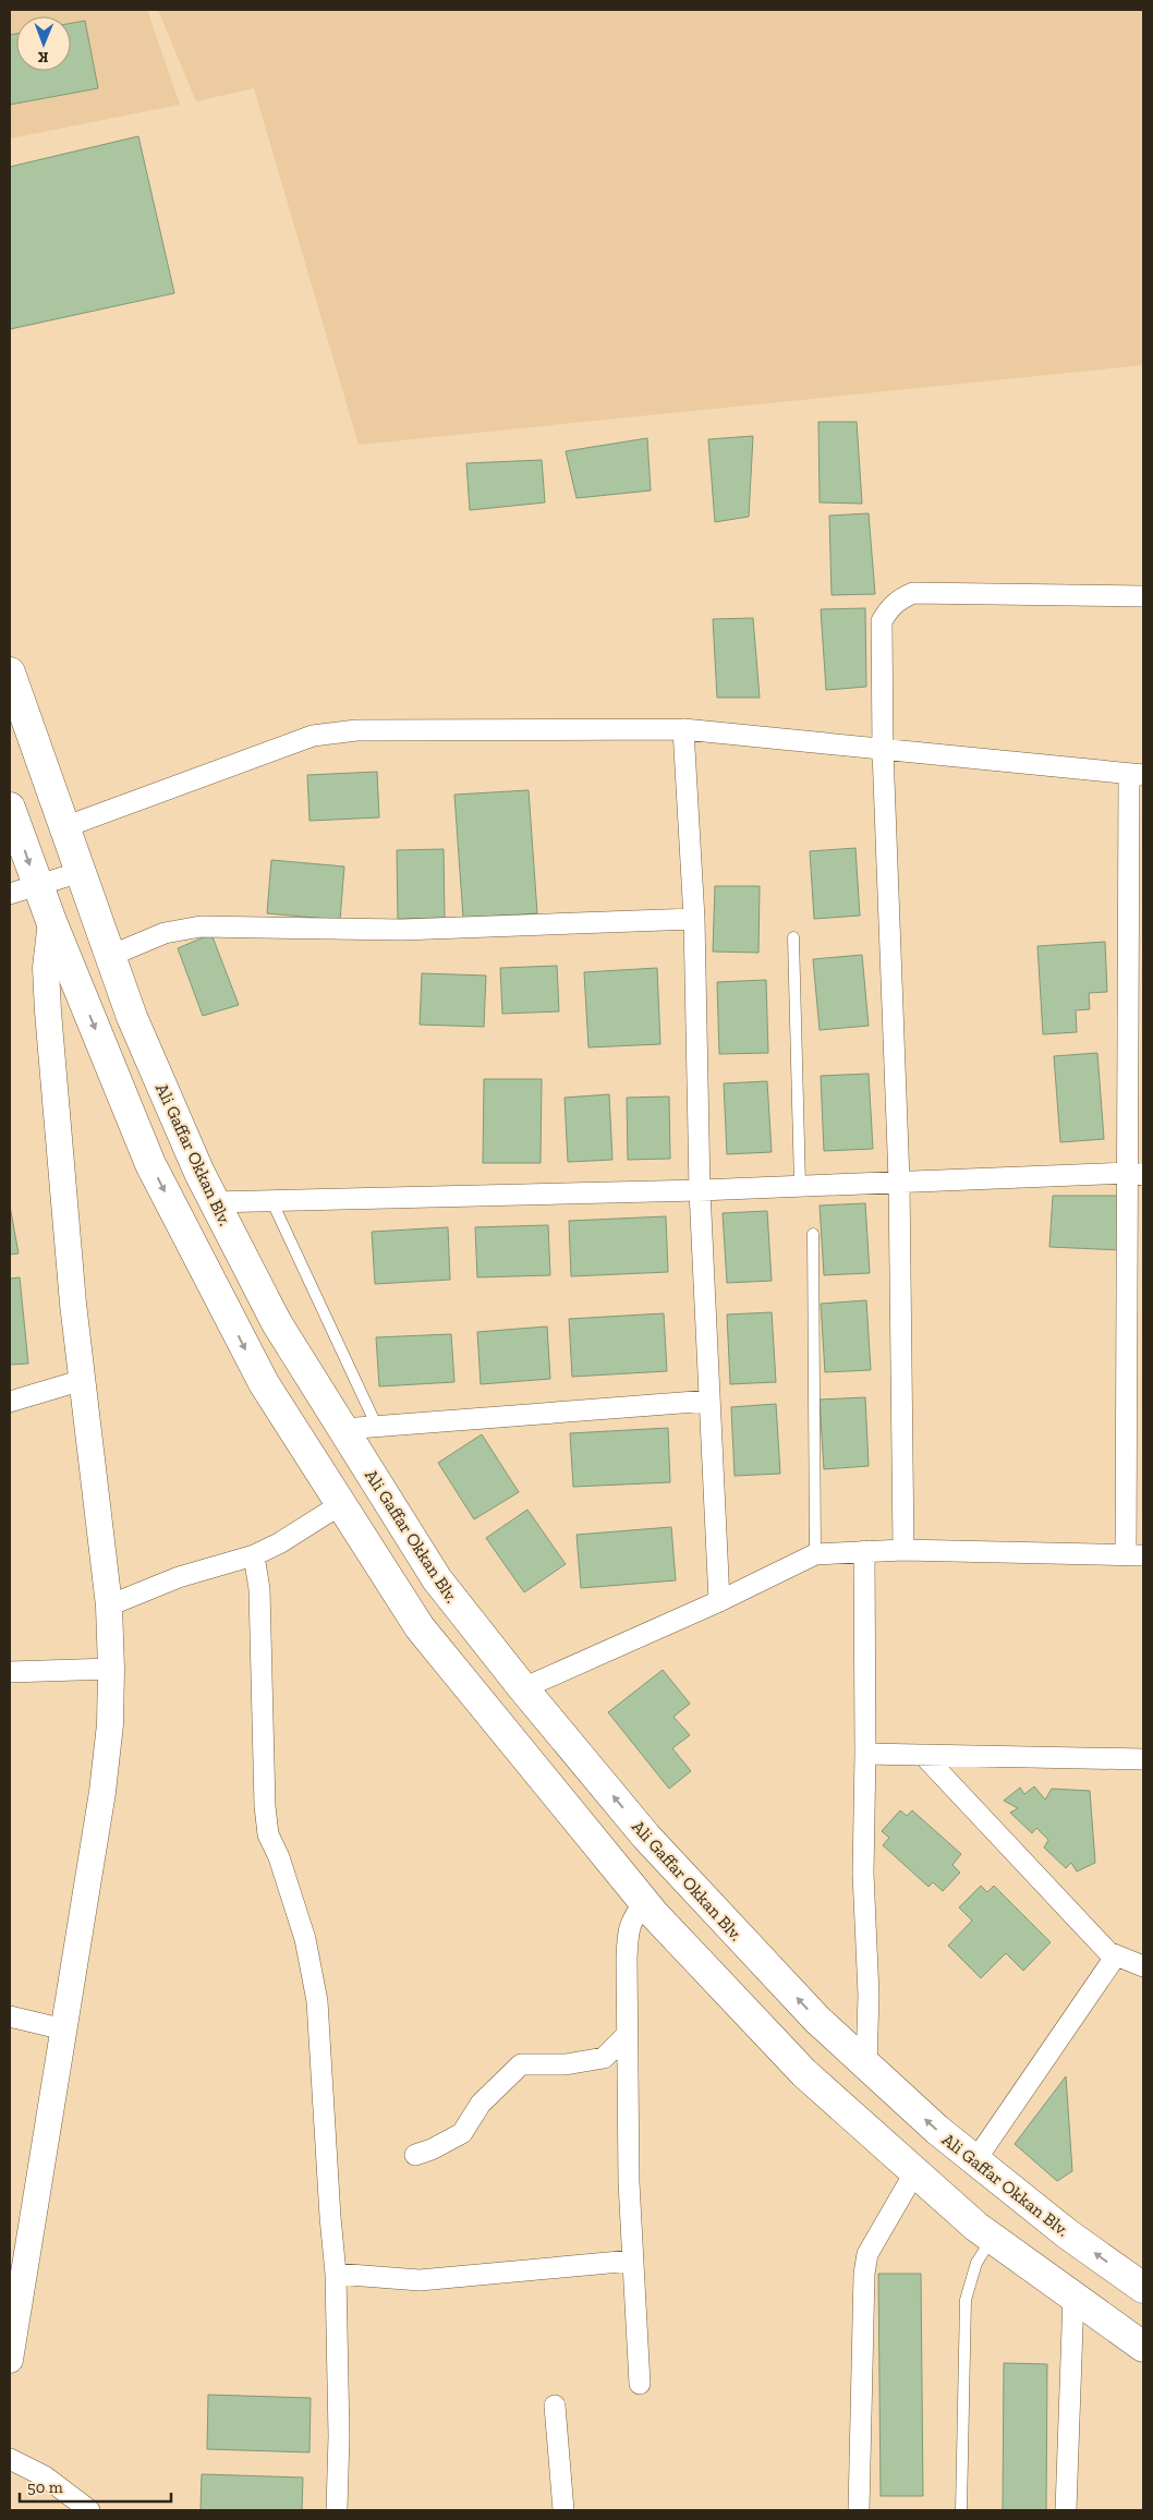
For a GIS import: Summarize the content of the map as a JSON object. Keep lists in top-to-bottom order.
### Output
{
  "streets": {
    "main road": ["Ali Gaffar Okkan Blv."]
  },
  "scale_bar": "50 m",
  "north": "bottom"
}
